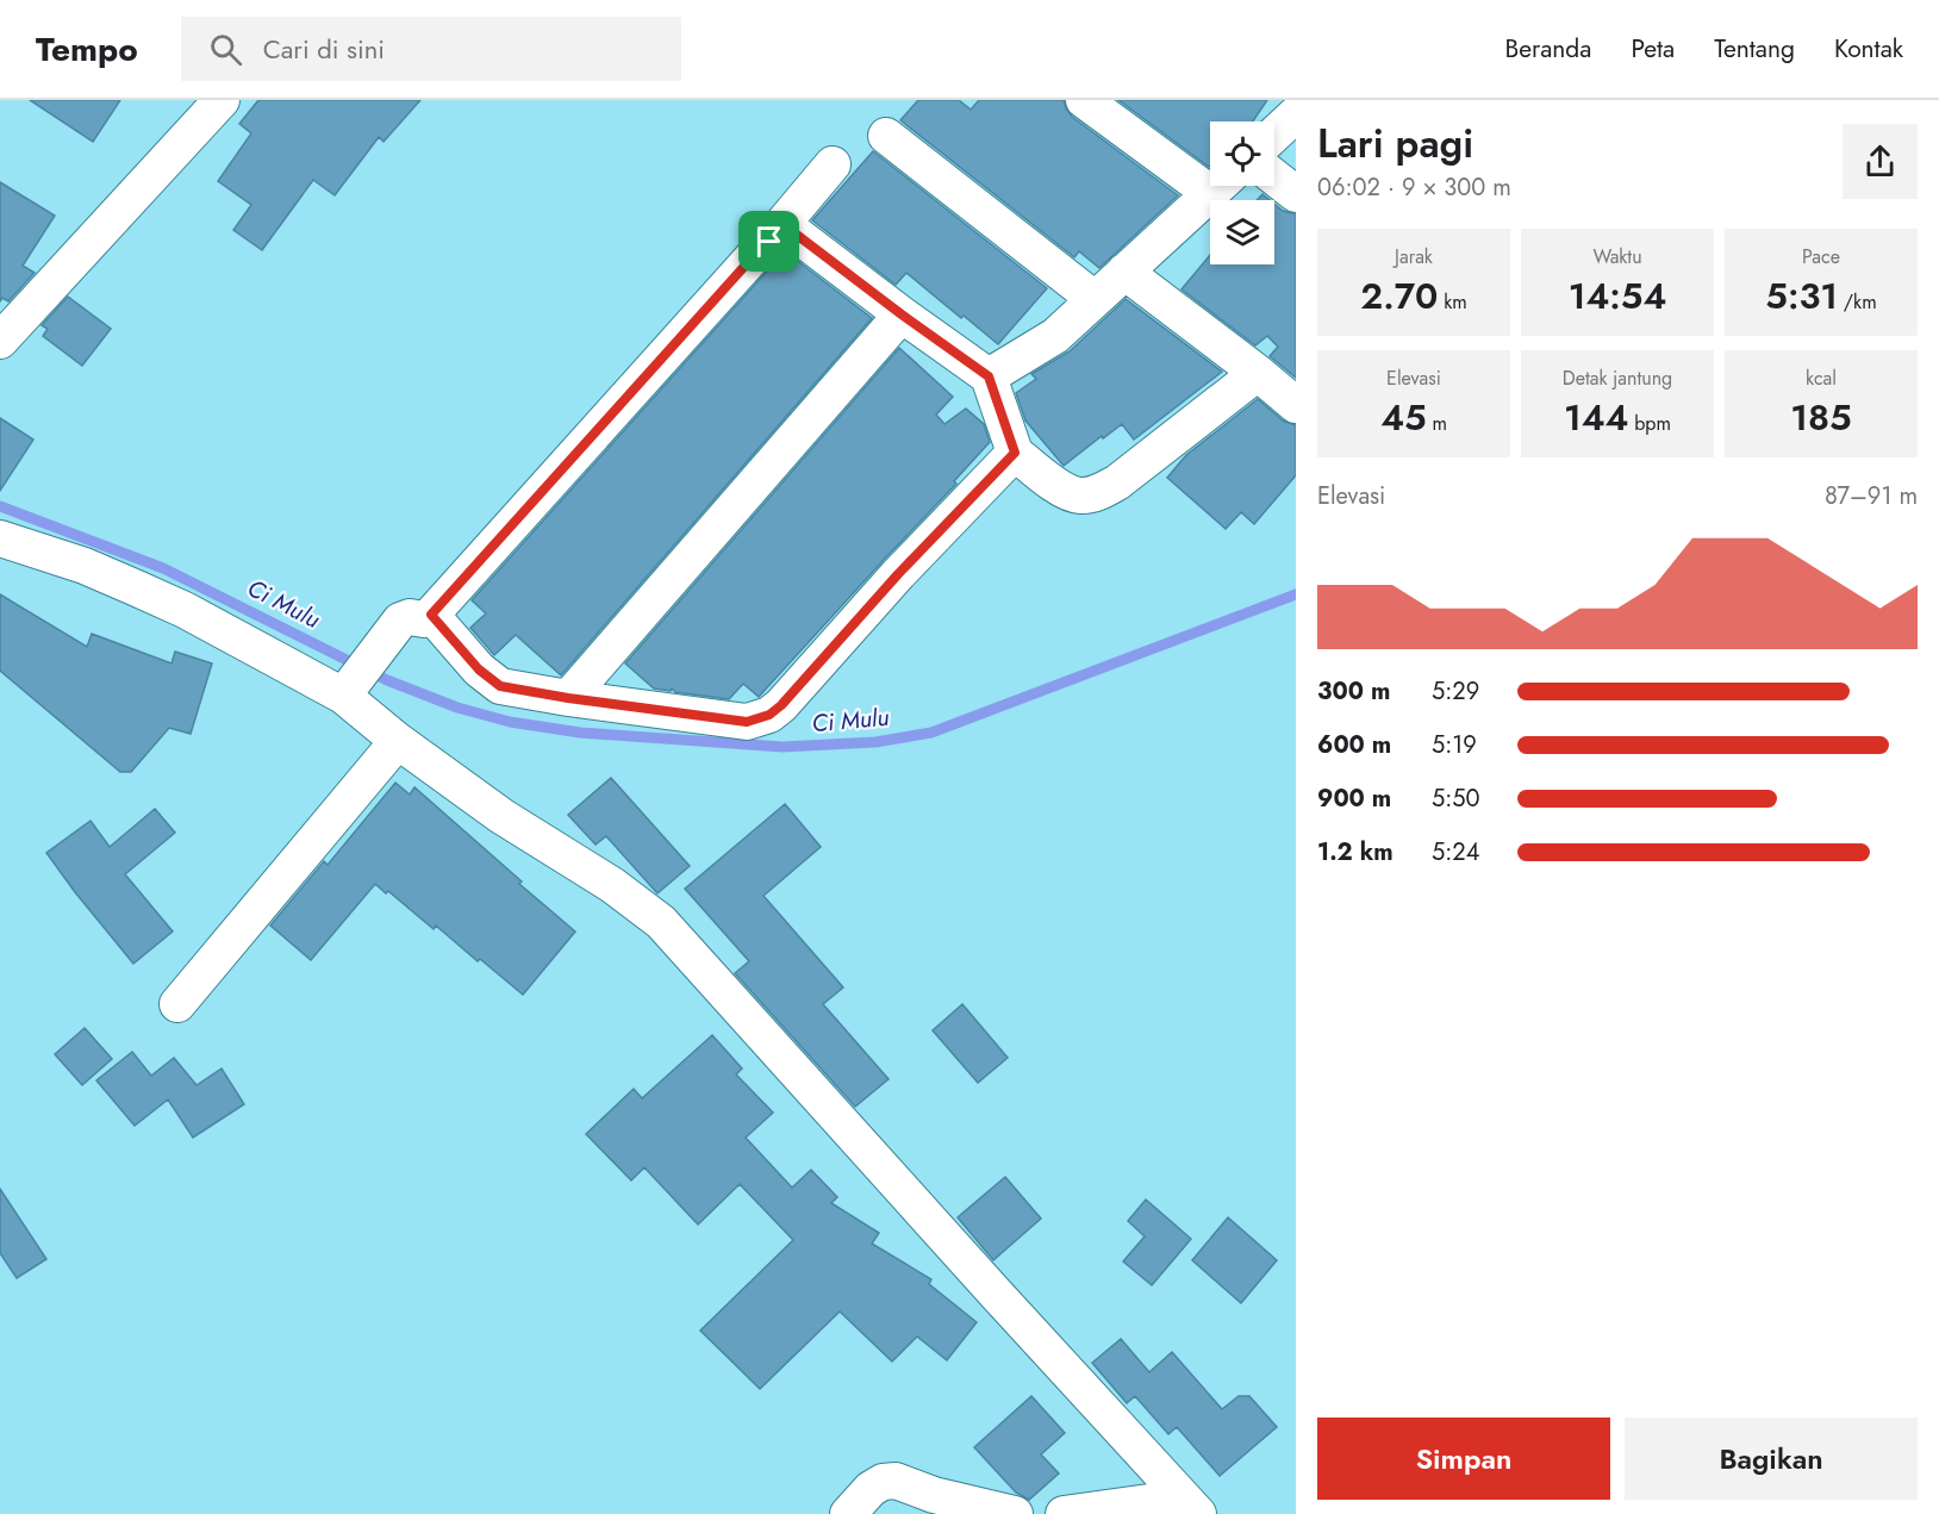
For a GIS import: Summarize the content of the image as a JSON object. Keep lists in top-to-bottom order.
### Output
{
  "water": ["Ci Mulu"],
  "page": {
    "header": "Tempo",
    "search": "Cari di sini",
    "nav": [
      "Beranda",
      "Peta",
      "Tentang",
      "Kontak"
    ],
    "heading": ["Lari pagi", "06:02 · 9 × 300 m"],
    "stats": [
      ["Jarak", "2.70 km"],
      ["Waktu", "14:54"],
      ["Pace", "5:31 /km"],
      ["Elevasi", "45 m"],
      ["Detak jantung", "144 bpm"],
      ["kcal", "185"]
    ],
    "chart": ["Elevasi", "87–91 m"],
    "list": [
      {
        "name": "300 m",
        "note": "5:29"
      },
      {
        "name": "600 m",
        "note": "5:19"
      },
      {
        "name": "900 m",
        "note": "5:50"
      },
      {
        "name": "1.2 km",
        "note": "5:24"
      }
    ],
    "buttons": ["Simpan", "Bagikan"]
  }
}
